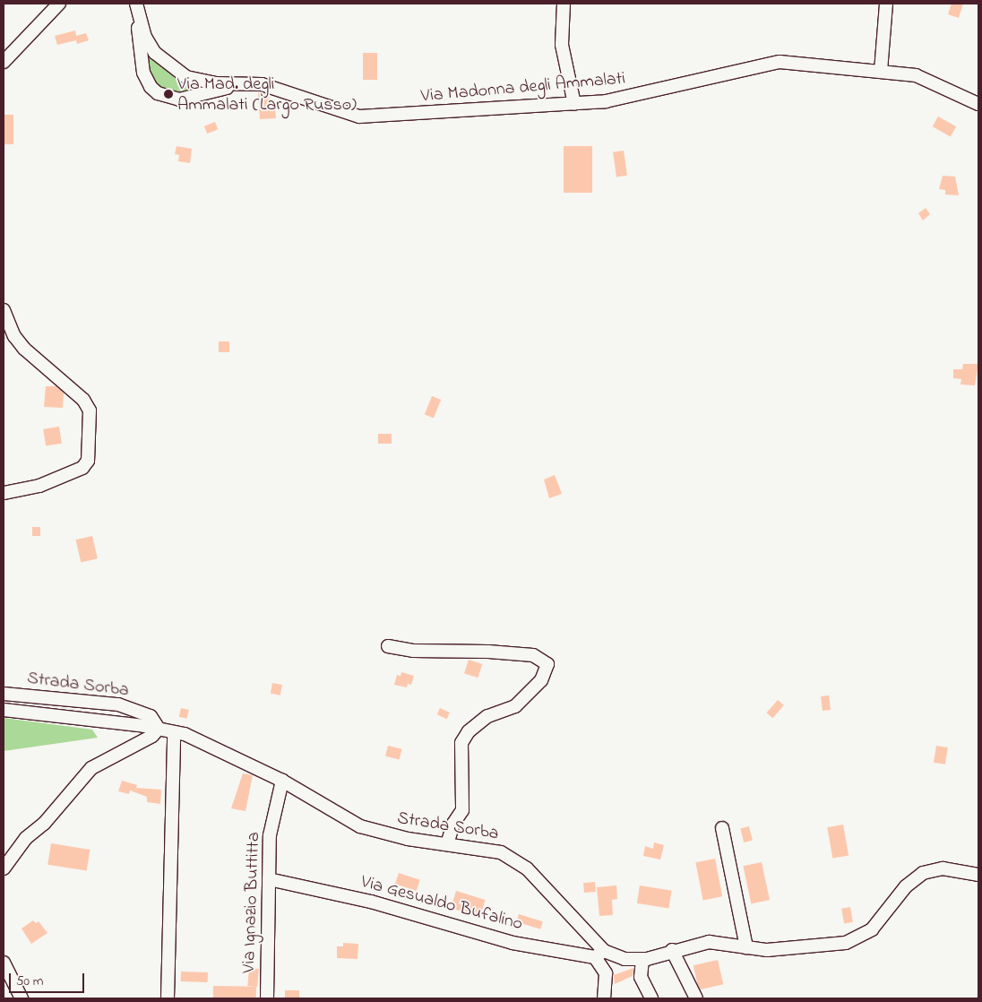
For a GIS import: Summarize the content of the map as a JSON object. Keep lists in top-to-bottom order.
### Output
{
  "streets": {
    "street": [
      "Via Madonna degli Ammalati",
      "Strada Sorba",
      "Via Ignazio Buttitta",
      "Via Gesualdo Bufalino"
    ]
  },
  "crossings": [
    ["Strada Sorba", "Via Ignazio Buttitta"],
    ["Strada Sorba", "Via Gesualdo Bufalino"],
    ["Via Ignazio Buttitta", "Via Gesualdo Bufalino"]
  ],
  "places": ["Via Mad. degli Ammalati (Largo Russo)"],
  "scale_bar": "50 m"
}
